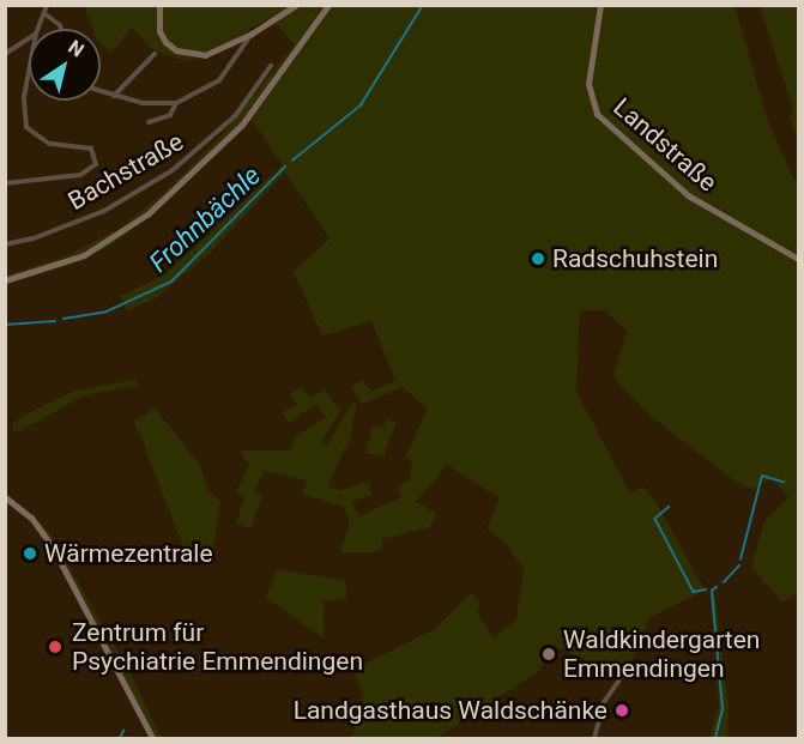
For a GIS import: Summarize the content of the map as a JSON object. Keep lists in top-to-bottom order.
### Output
{
  "streets": {
    "street": ["Landstraße", "Bachstraße"]
  },
  "water": ["Frohnbächle"],
  "places": [
    "Radschuhstein",
    "Wärmezentrale",
    "Zentrum für Psychiatrie Emmendingen",
    "Waldkindergarten Emmendingen",
    "Landgasthaus Waldschänke"
  ],
  "north": "top right"
}
